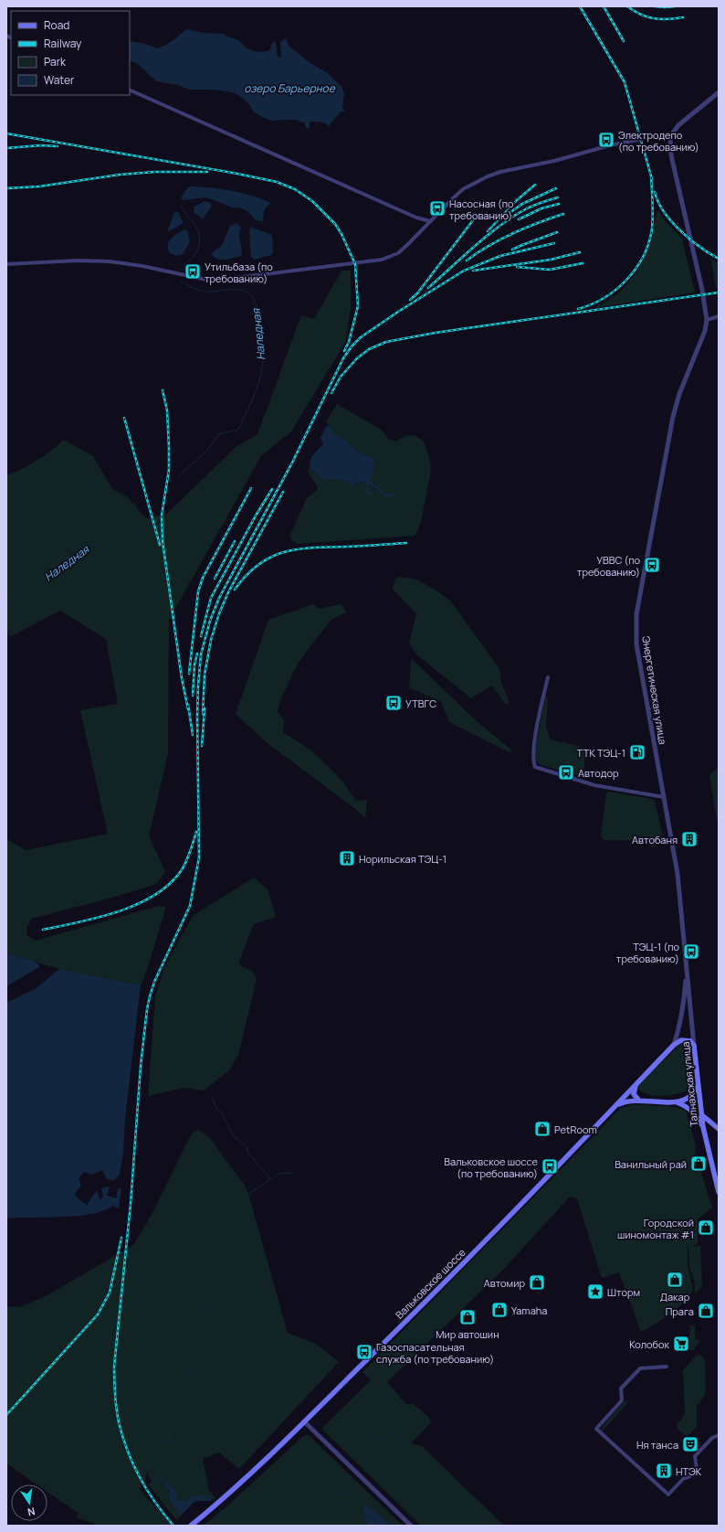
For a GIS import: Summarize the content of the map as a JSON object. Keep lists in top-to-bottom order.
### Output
{
  "streets": {
    "main road": ["Талнахская улица", "Вальковское шоссе"],
    "street": ["Энергетическая улица"]
  },
  "crossings": [
    ["Энергетическая улица", "Талнахская улица"],
    ["Энергетическая улица", "Вальковское шоссе"],
    ["Талнахская улица", "Вальковское шоссе"]
  ],
  "water": ["озеро Барьерное", "Наледная"],
  "places": {
    "bus stop": [
      "Электродепо (по требованию)",
      "Насосная (по требованию)",
      "Утильбаза (по требованию)",
      "УВВС (по требованию)",
      "УТВГС",
      "Автодор",
      "ТЭЦ-1 (по требованию)",
      "Вальковское шоссе (по требованию)",
      "Газоспасательная служба (по требованию)"
    ],
    "fuel station": ["ТТК ТЭЦ-1"],
    "building": ["Автобаня", "Норильская ТЭЦ-1", "НТЭК"],
    "shop": [
      "PetRoom",
      "Ванильный рай",
      "Городской шиномонтаж #1",
      "Дакар",
      "Автомир",
      "Yamaha",
      "Прага",
      "Мир автошин"
    ],
    "place": ["Шторм"],
    "supermarket": ["Колобок"],
    "theatre": ["Ня танса"]
  },
  "legend": [
    "Road",
    "Railway",
    "Park",
    "Water"
  ],
  "north": "bottom"
}
